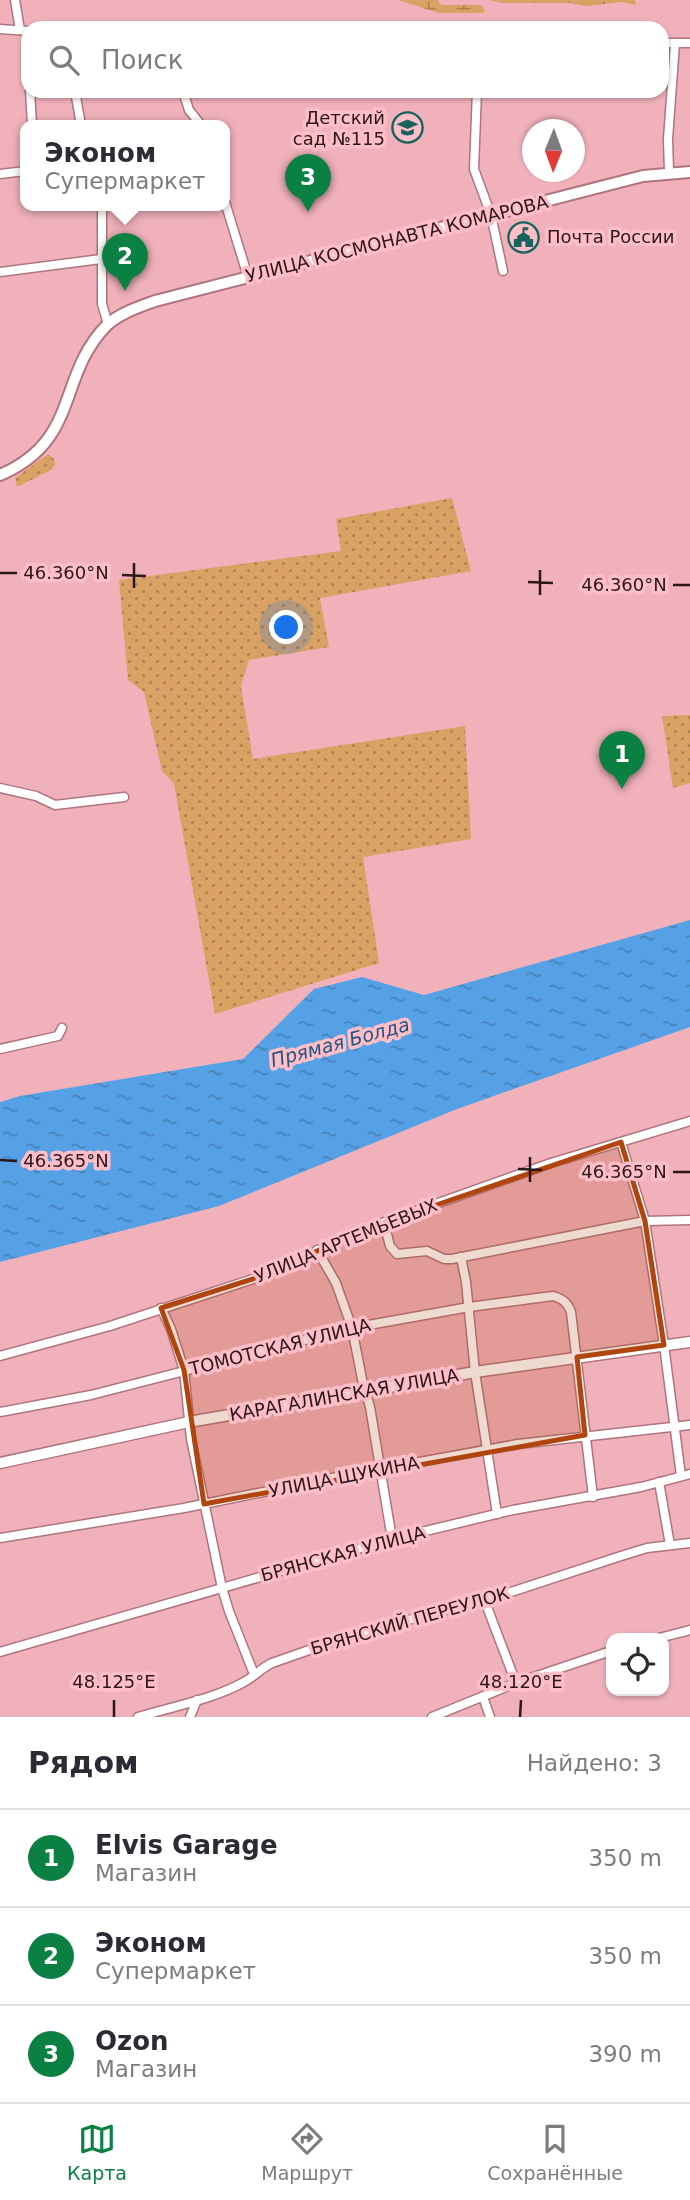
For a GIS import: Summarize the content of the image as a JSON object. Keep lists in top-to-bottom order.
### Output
{
  "streets": {
    "main road": ["УЛИЦА КОСМОНАВТА КОМАРОВА"],
    "street": [
      "УЛИЦА АРТЕМЬЕВЫХ",
      "ТОМОТСКАЯ УЛИЦА",
      "КАРАГАЛИНСКАЯ УЛИЦА",
      "УЛИЦА ЩУКИНА",
      "БРЯНСКАЯ УЛИЦА",
      "БРЯНСКИЙ ПЕРЕУЛОК"
    ]
  },
  "crossings": [
    ["ТОМОТСКАЯ УЛИЦА", "КАРАГАЛИНСКАЯ УЛИЦА"]
  ],
  "water": ["Прямая Болда"],
  "places": {
    "school or university": ["Детский сад №115"],
    "public building": ["Почта России"]
  },
  "north": "bottom",
  "page": {
    "search": "Поиск",
    "popup": ["Эконом", "Супермаркет"],
    "pins": ["3", "2", "1"],
    "heading": ["Рядом", "Найдено: 3"],
    "list": [
      {
        "mark": "1",
        "name": "Elvis Garage",
        "note": "Магазин",
        "value": "350 m"
      },
      {
        "mark": "2",
        "name": "Эконом",
        "note": "Супермаркет",
        "value": "350 m"
      },
      {
        "mark": "3",
        "name": "Ozon",
        "note": "Магазин",
        "value": "390 m"
      }
    ],
    "nav": ["Карта", "Маршрут", "Сохранённые"]
  },
  "coordinates": [
    "46.360°N",
    "46.365°N",
    "48.125°E",
    "48.120°E"
  ]
}
